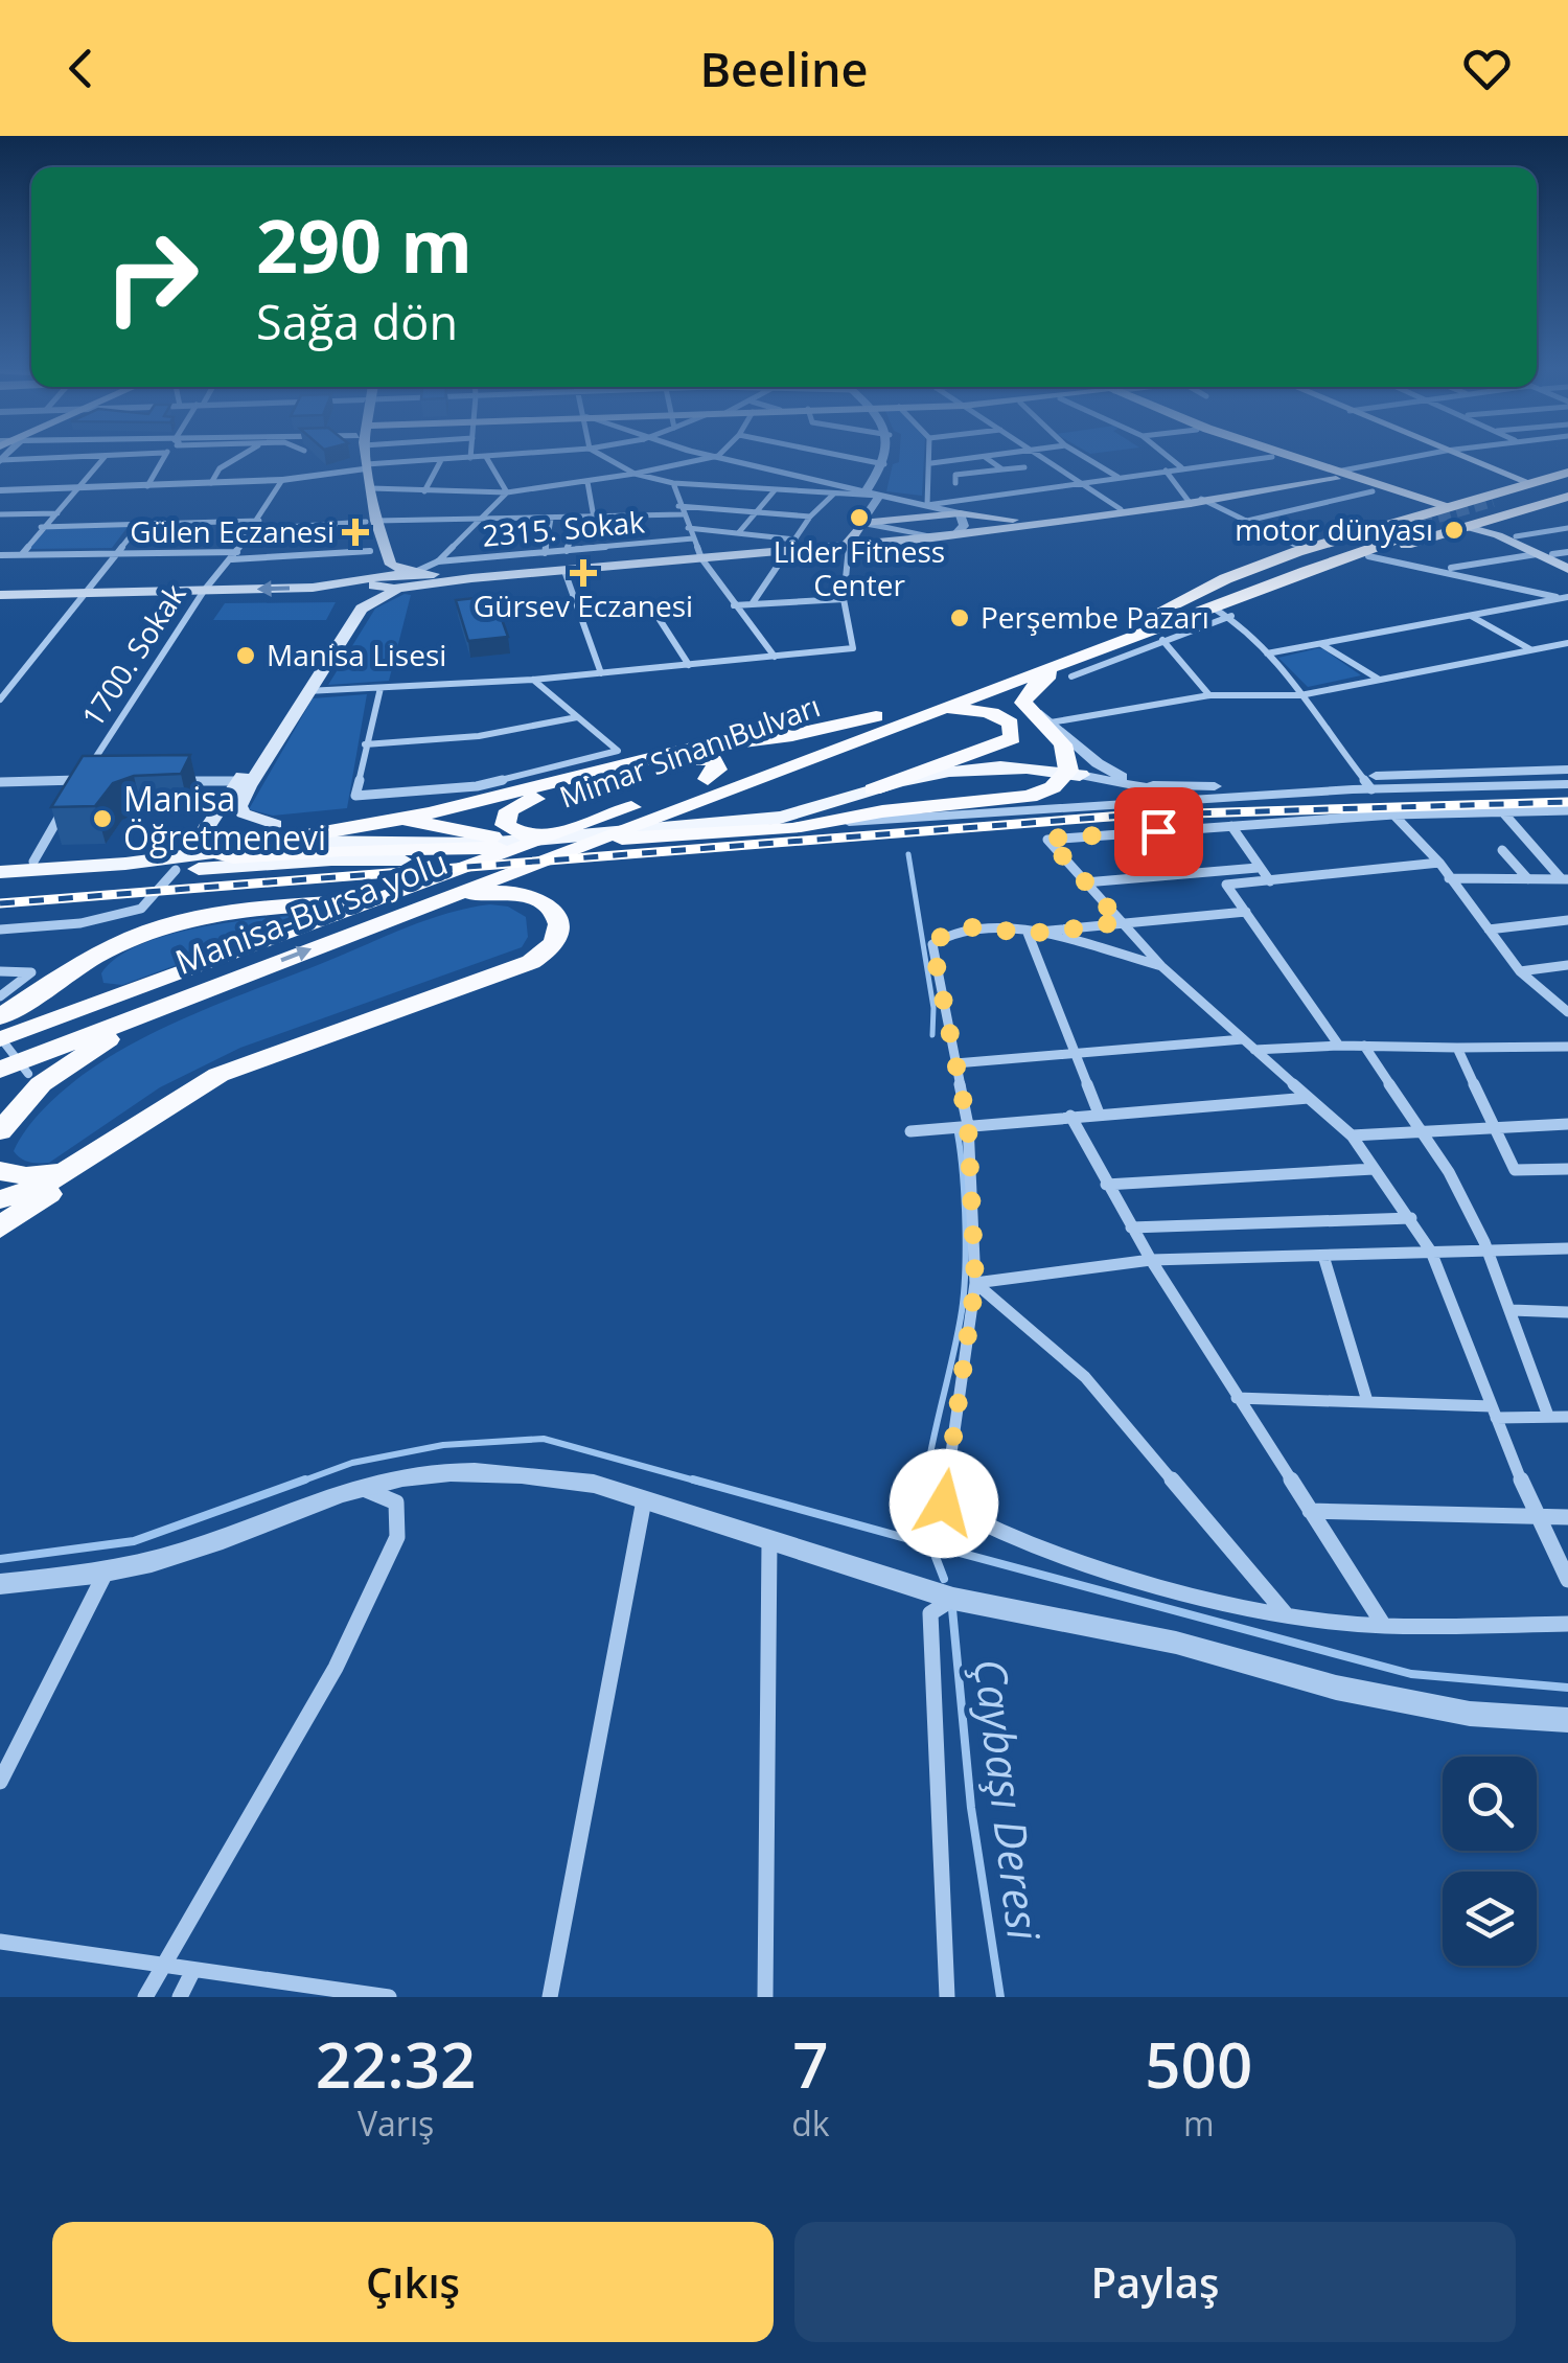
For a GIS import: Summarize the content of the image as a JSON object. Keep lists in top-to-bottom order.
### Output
{
  "streets": {
    "highway": ["Mimar Sinan Bulvarı", "Manisa-Bursa yolu"],
    "street": ["2315. Sokak", "1700. Sokak"]
  },
  "water": ["Çaybaşı Deresi"],
  "places": {
    "other": [
      "Lider Fitness Center",
      "motor dünyası",
      "Perşembe Pazarı",
      "Manisa Lisesi",
      "Manisa Öğretmenevi"
    ],
    "health": ["Gülen Eczanesi", "Gürsev Eczanesi"]
  },
  "page": {
    "header": "Beeline",
    "turn": ["290 m", "Sağa dön"],
    "eta": [
      "22:32",
      "Varış",
      "7",
      "dk",
      "500",
      "m"
    ],
    "buttons": ["Çıkış", "Paylaş"]
  }
}
